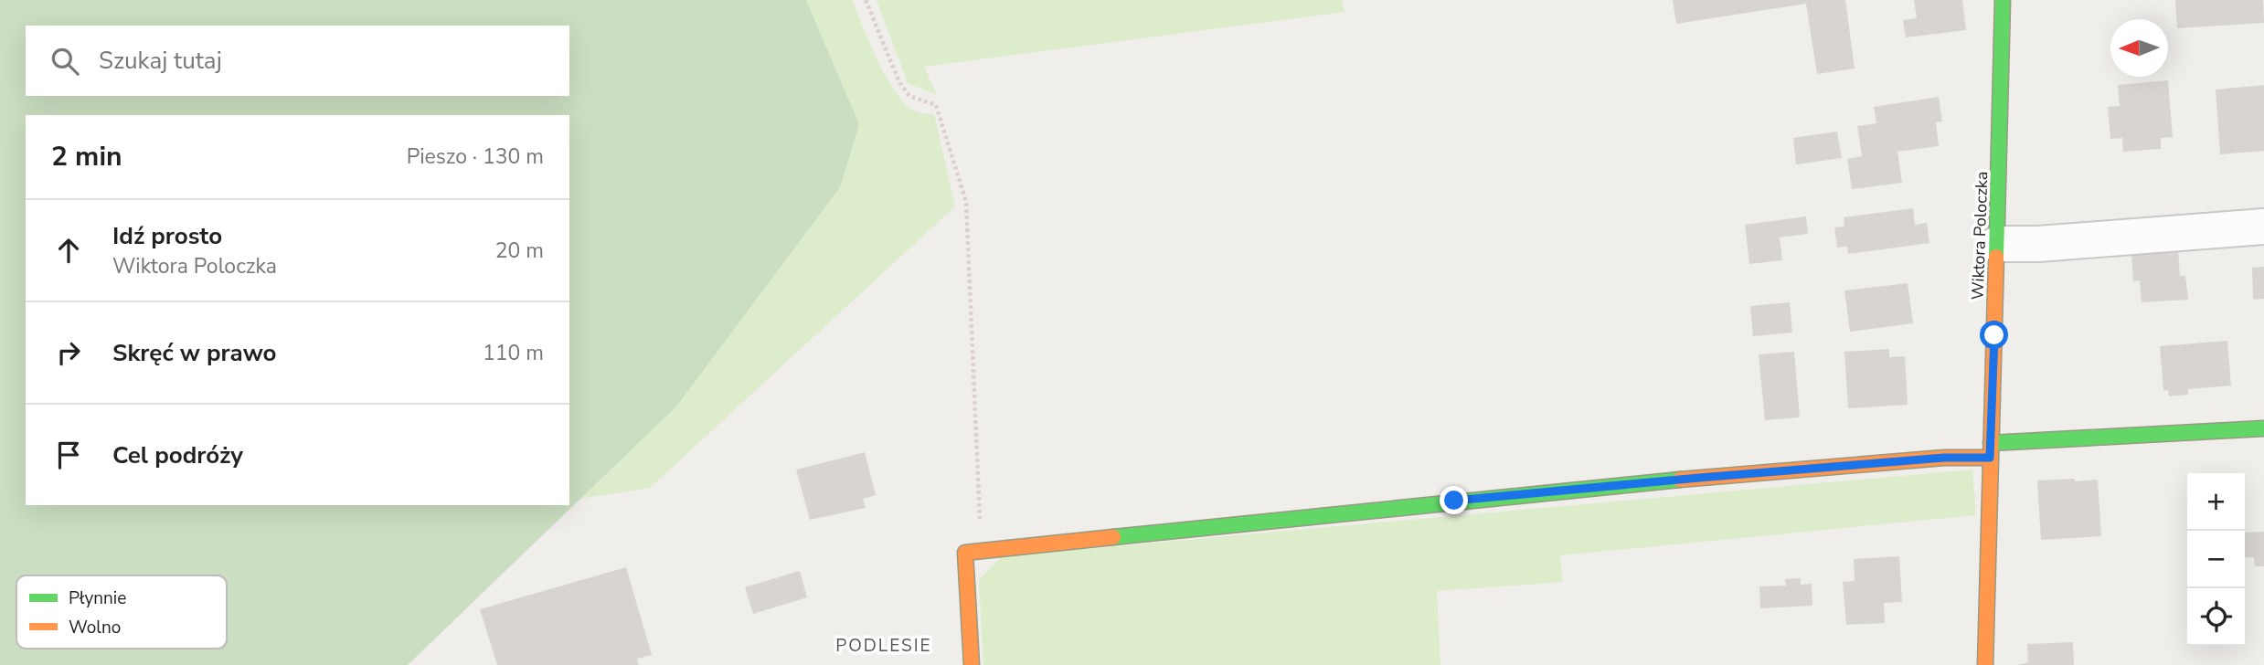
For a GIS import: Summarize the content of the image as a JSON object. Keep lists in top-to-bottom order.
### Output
{
  "streets": {
    "street": ["Wiktora Poloczka"]
  },
  "districts": ["PODLESIE"],
  "legend": ["Płynnie", "Wolno"],
  "north": "left",
  "page": {
    "search": "Szukaj tutaj",
    "heading": ["2 min", "Pieszo · 130 m"],
    "list": [
      ["Idź prosto", "Wiktora Poloczka", "20 m"],
      ["Skręć w prawo", "110 m"],
      "Cel podróży"
    ],
    "map_buttons": ["+", "−"]
  }
}
